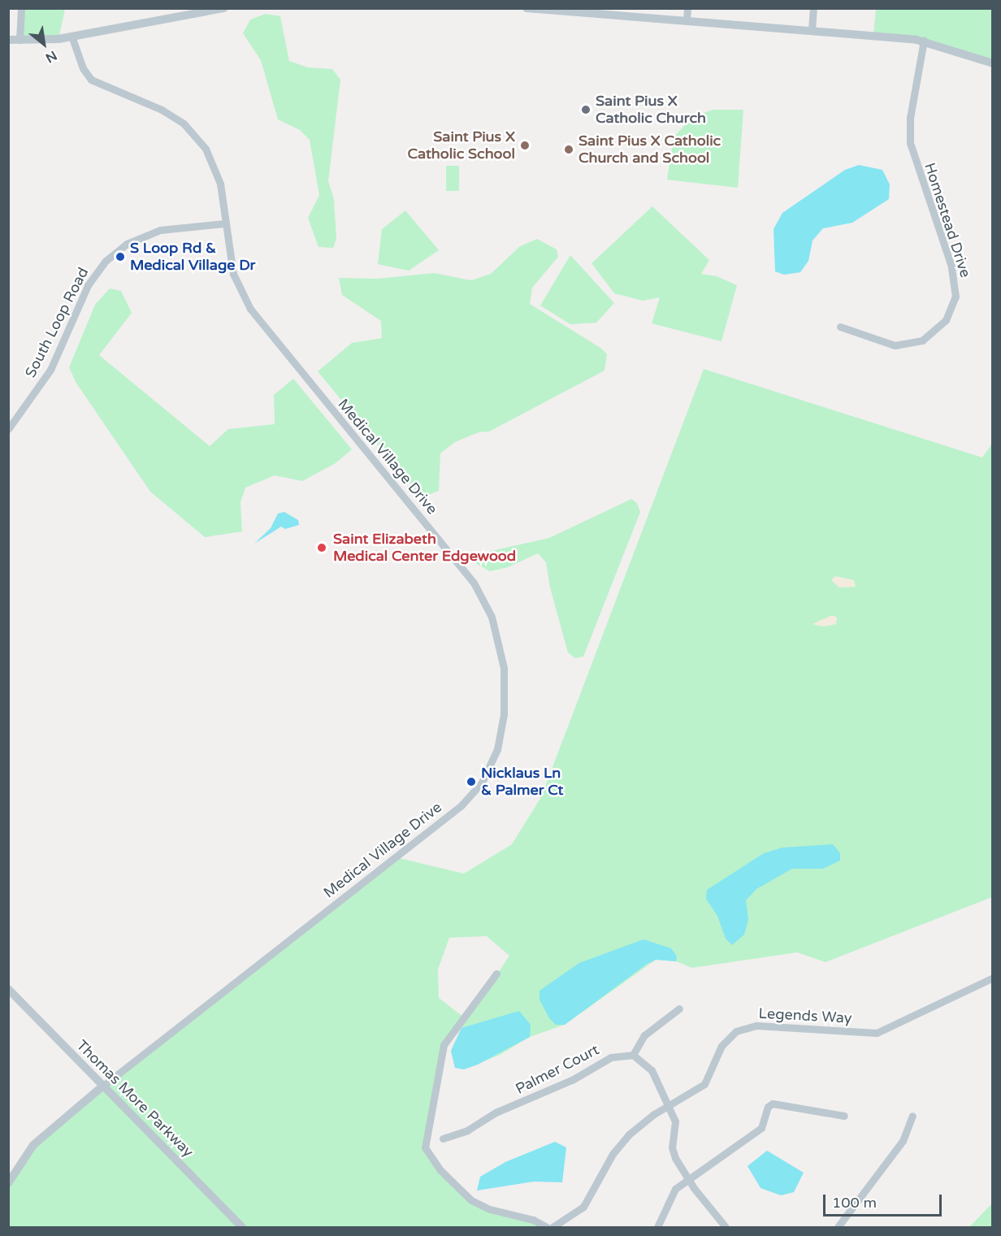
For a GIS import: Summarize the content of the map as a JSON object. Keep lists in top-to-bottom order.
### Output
{
  "streets": {
    "street": [
      "Homestead Drive",
      "South Loop Road",
      "Medical Village Drive",
      "Legends Way",
      "Palmer Court",
      "Thomas More Parkway"
    ]
  },
  "crossings": [
    ["South Loop Road", "Medical Village Drive"],
    ["Medical Village Drive", "Thomas More Parkway"]
  ],
  "places": [
    "Saint Pius X Catholic Church",
    "Saint Pius X Catholic School",
    "Saint Pius X Catholic Church and School",
    "S Loop Rd & Medical Village Dr",
    "Saint Elizabeth Medical Center Edgewood",
    "Nicklaus Ln & Palmer Ct"
  ],
  "scale_bar": "100 m",
  "north": "bottom right"
}
